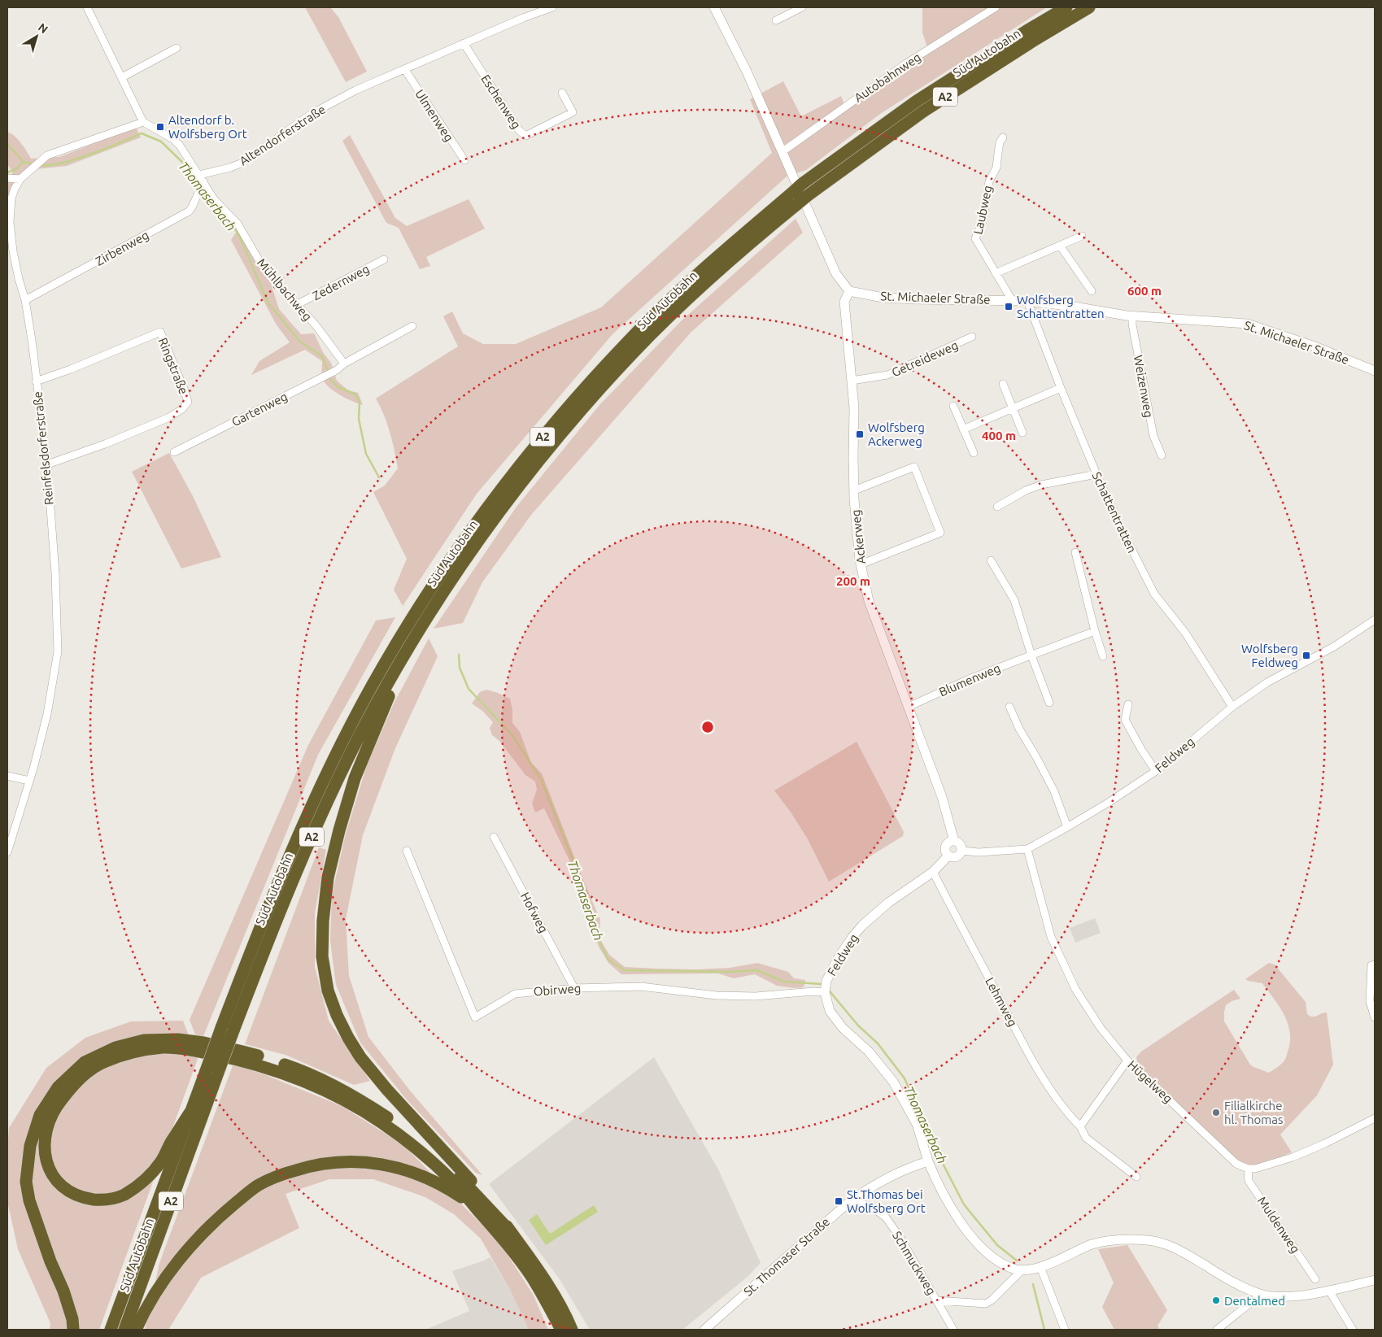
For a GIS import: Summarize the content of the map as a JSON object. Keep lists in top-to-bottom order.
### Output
{
  "streets": {
    "highway": ["Süd Autobahn", "A2"],
    "main road": [
      "St. Michaeler Straße",
      "Ackerweg",
      "Feldweg",
      "St. Thomaser Straße"
    ],
    "street": [
      "Autobahnweg",
      "Eschenweg",
      "Ulmenweg",
      "Altendorferstraße",
      "Laubweg",
      "Zirbenweg",
      "Zedernweg",
      "Mühlbachweg",
      "Getreideweg",
      "Ringstraße",
      "Weizenweg",
      "Gartenweg",
      "Reinfelsdorferstraße",
      "Schattentratten",
      "Blumenweg",
      "Hofweg",
      "Obirweg",
      "Lehmweg",
      "Hügelweg",
      "Muldenweg",
      "Schmuckweg"
    ]
  },
  "crossings": [
    ["Eschenweg", "Altendorferstraße"],
    ["Ulmenweg", "Altendorferstraße"],
    ["Altendorferstraße", "Zirbenweg"],
    ["Altendorferstraße", "Mühlbachweg"],
    ["Laubweg", "St. Michaeler Straße"],
    ["Zirbenweg", "Mühlbachweg"],
    ["Zirbenweg", "Reinfelsdorferstraße"],
    ["Zedernweg", "Mühlbachweg"],
    ["Mühlbachweg", "Gartenweg"],
    ["St. Michaeler Straße", "Weizenweg"],
    ["St. Michaeler Straße", "Schattentratten"],
    ["St. Michaeler Straße", "Ackerweg"],
    ["Getreideweg", "Ackerweg"],
    ["Ringstraße", "Reinfelsdorferstraße"],
    ["Schattentratten", "Feldweg"],
    ["Ackerweg", "Blumenweg"],
    ["Ackerweg", "Feldweg"],
    ["Feldweg", "Obirweg"],
    ["Feldweg", "Lehmweg"],
    ["Feldweg", "Hügelweg"],
    ["Feldweg", "St. Thomaser Straße"],
    ["Hofweg", "Obirweg"],
    ["Hügelweg", "Muldenweg"],
    ["St. Thomaser Straße", "Schmuckweg"]
  ],
  "water": ["Thomaserbach"],
  "places": {
    "transit": [
      "Altendorf b. Wolfsberg Ort",
      "Wolfsberg Schattentratten",
      "Wolfsberg Ackerweg",
      "Wolfsberg Feldweg",
      "St.Thomas bei Wolfsberg Ort"
    ],
    "other": ["Filialkirche hl. Thomas", "Dentalmed"]
  },
  "north": "top right",
  "rings": ["600 m", "400 m", "200 m"]
}
